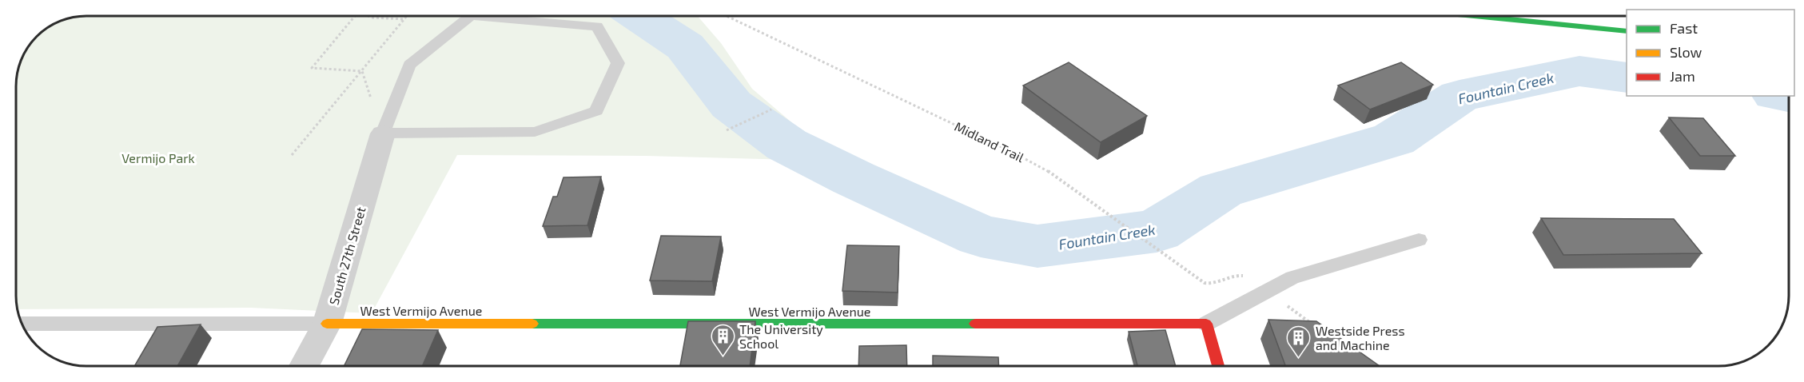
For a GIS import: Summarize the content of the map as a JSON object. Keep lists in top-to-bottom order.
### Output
{
  "streets": {
    "main road": ["West Vermijo Avenue"],
    "street": ["South 27th Street"],
    "path": ["Midland Trail"]
  },
  "crossings": [
    ["South 27th Street", "West Vermijo Avenue"]
  ],
  "water": ["Fountain Creek"],
  "parks": ["Vermijo Park"],
  "places": {
    "building": ["The University School", "Westside Press and Machine"]
  },
  "legend": ["Fast", "Slow", "Jam"]
}
